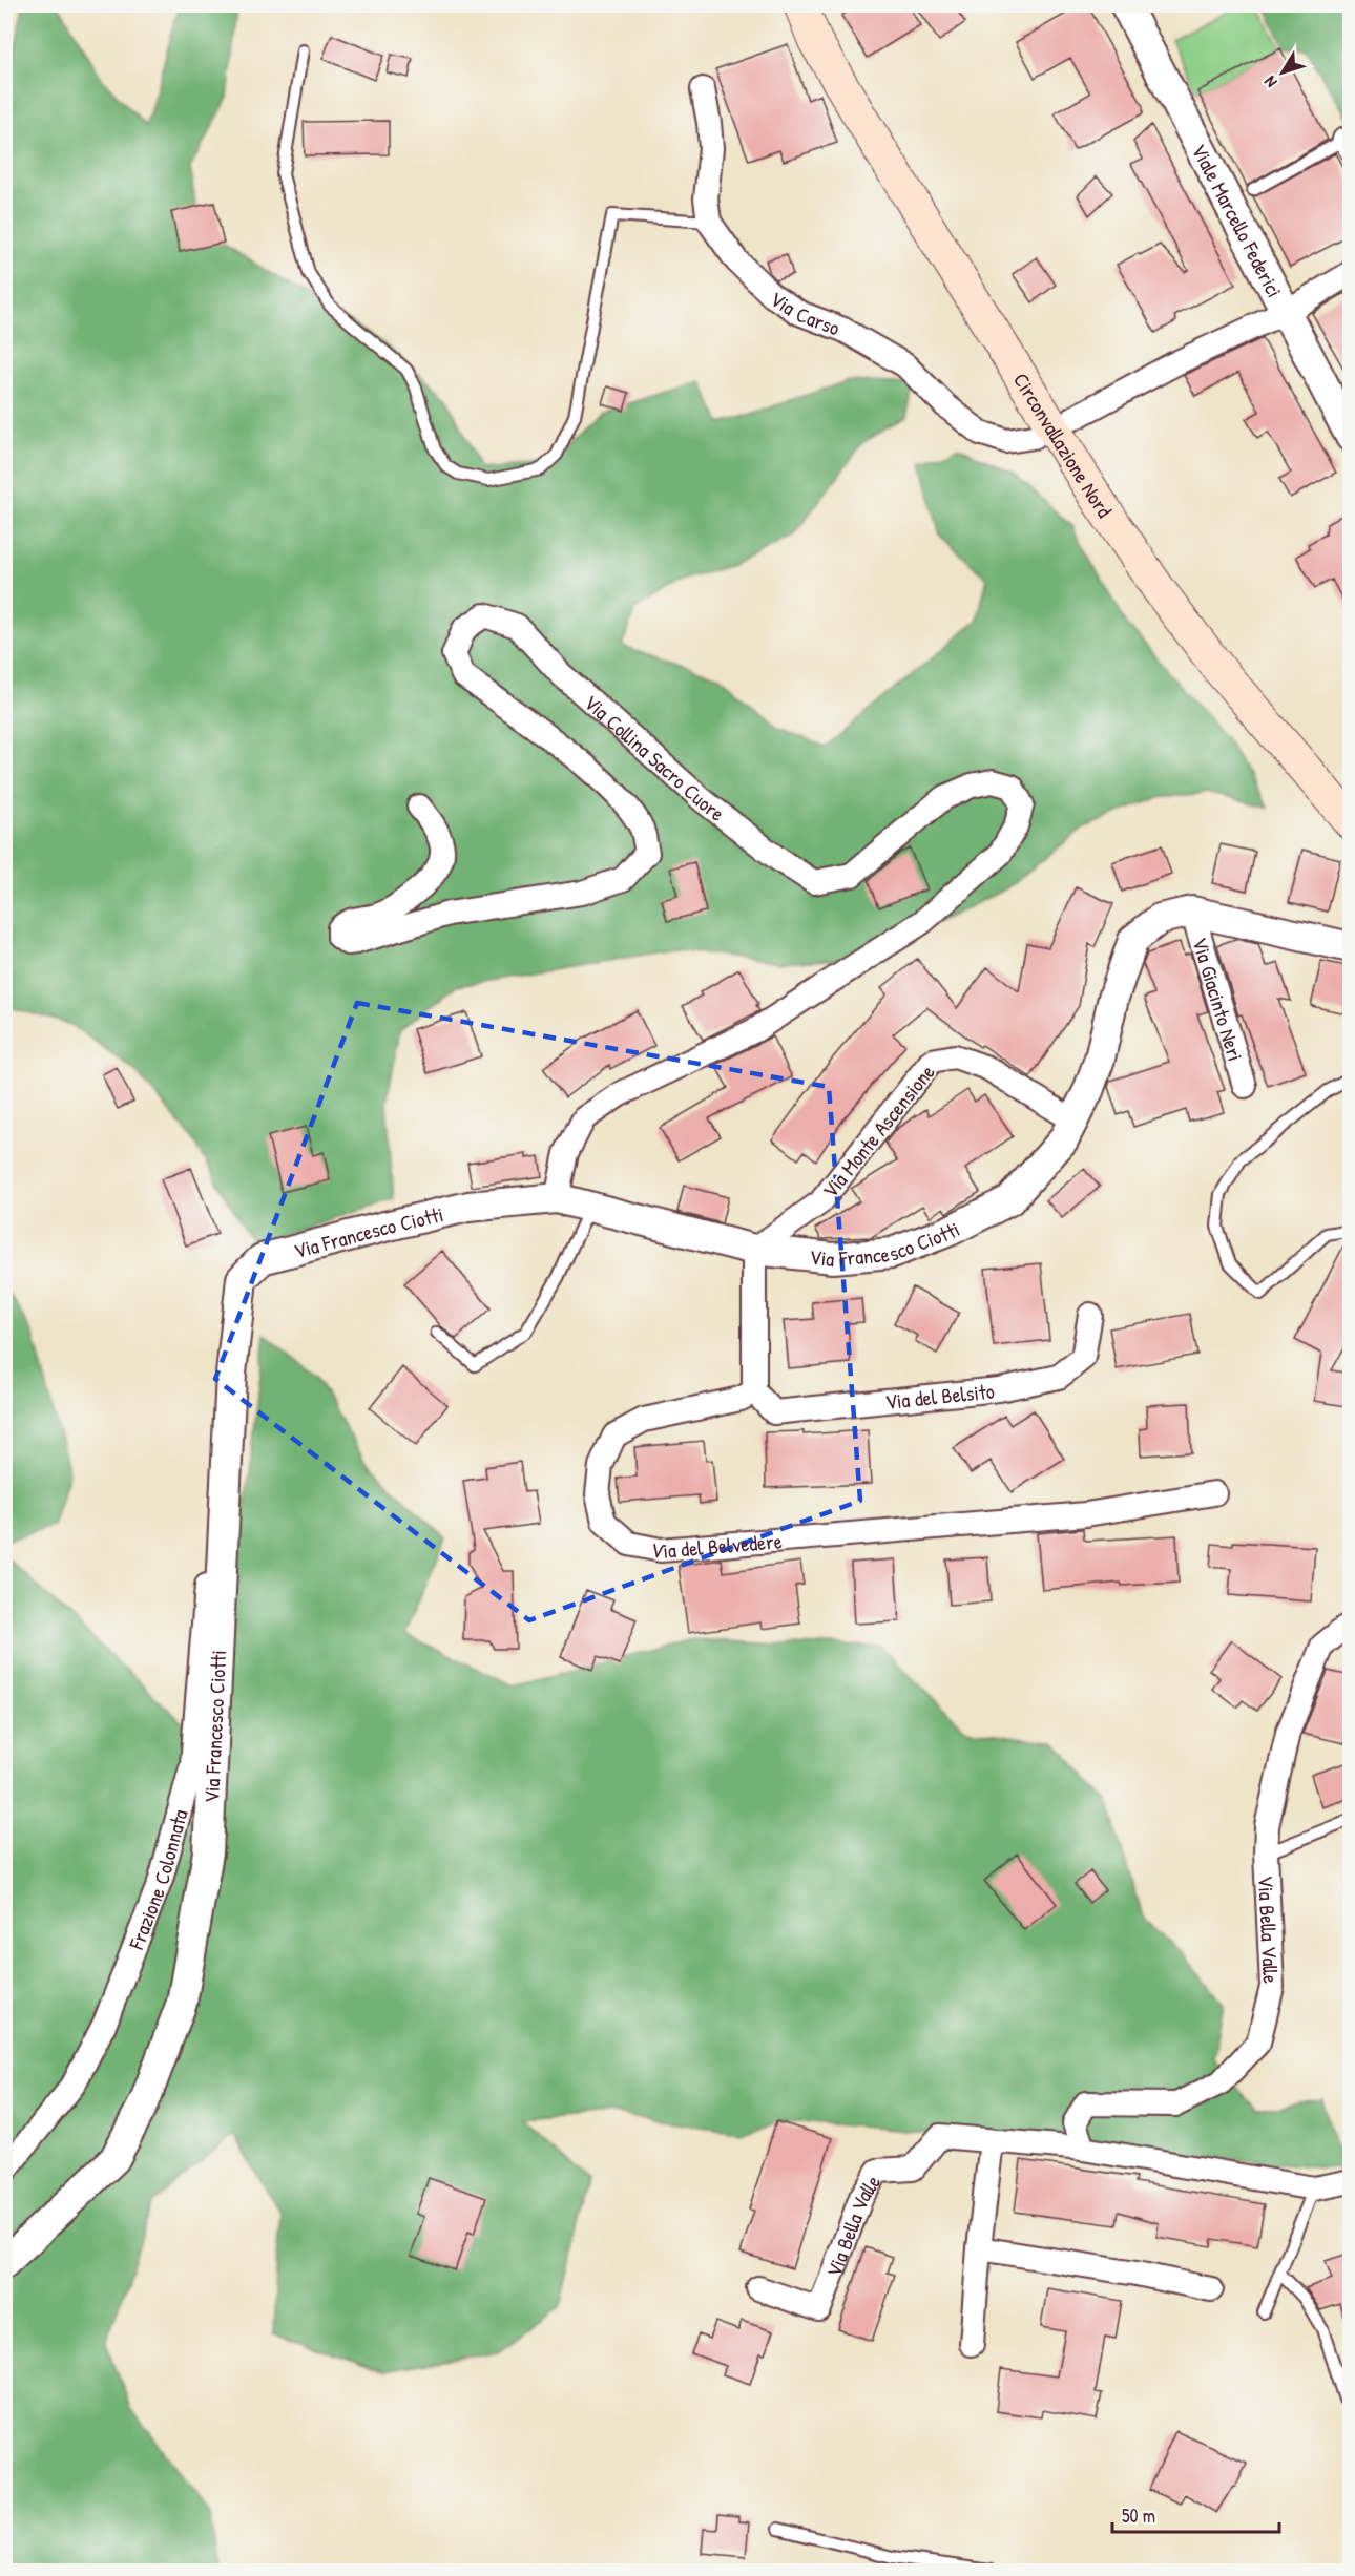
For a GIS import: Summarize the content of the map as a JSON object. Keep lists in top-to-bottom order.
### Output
{
  "streets": {
    "main road": ["Circonvallazione Nord"],
    "street": [
      "Viale Marcello Federici",
      "Via Carso",
      "Via Collina Sacro Cuore",
      "Via Giacinto Neri",
      "Via Monte Ascensione",
      "Via Francesco Ciotti",
      "Via del Belsito",
      "Via del Belvedere",
      "Frazione Colonnata",
      "Via Bella Valle"
    ]
  },
  "crossings": [
    ["Via Collina Sacro Cuore", "Via Francesco Ciotti"],
    ["Via Giacinto Neri", "Via Francesco Ciotti"],
    ["Via Monte Ascensione", "Via Francesco Ciotti"],
    ["Via Francesco Ciotti", "Frazione Colonnata"],
    ["Via del Belsito", "Via del Belvedere"]
  ],
  "scale_bar": "50 m",
  "north": "bottom left"
}
